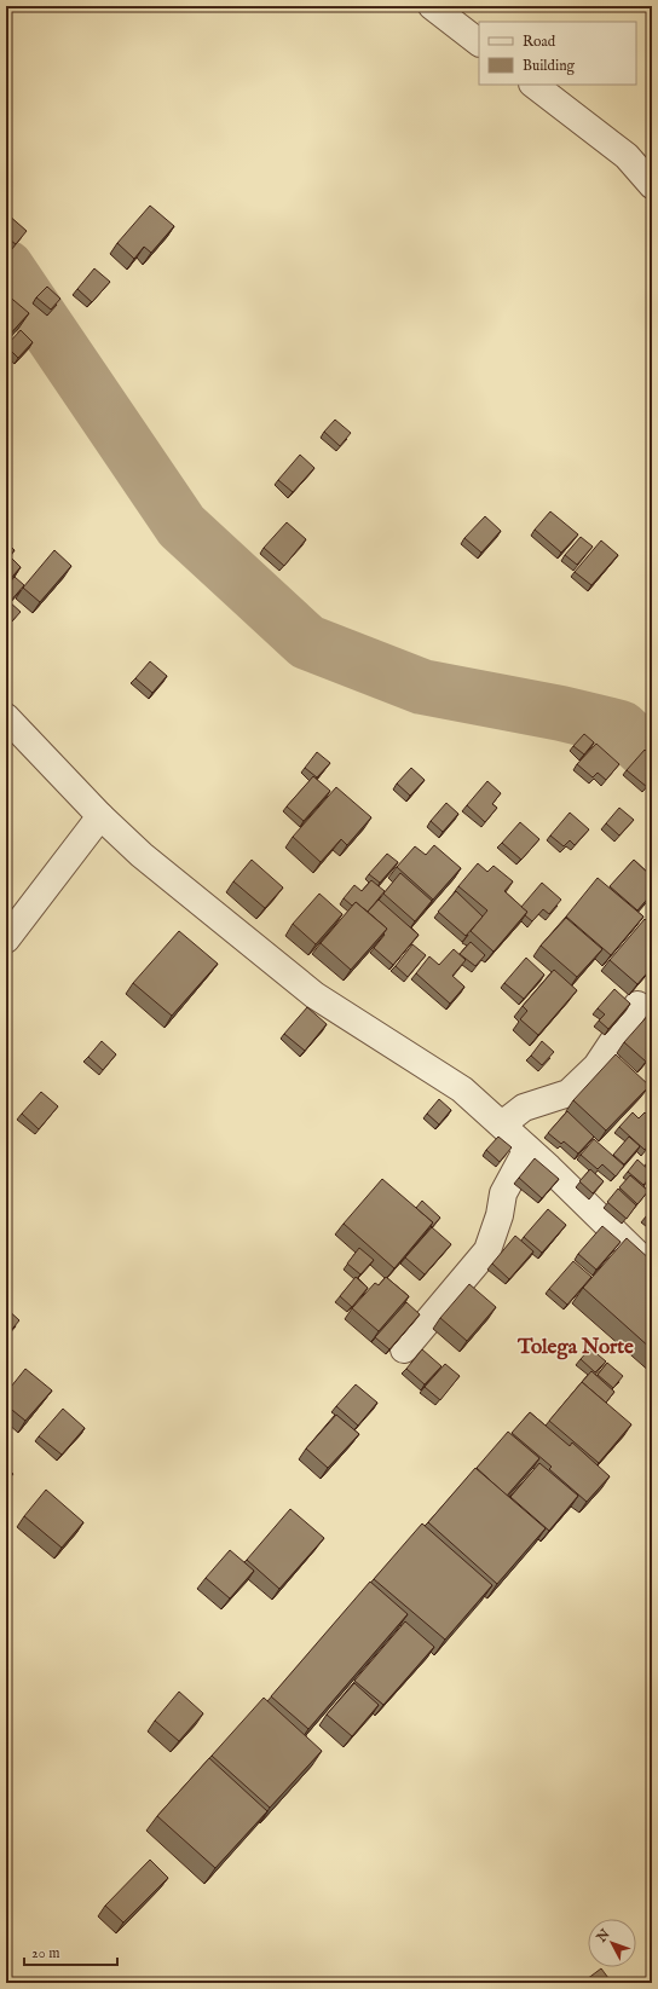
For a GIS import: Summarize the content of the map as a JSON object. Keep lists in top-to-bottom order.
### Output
{
  "districts": ["Tolega Norte"],
  "legend": ["Road", "Building"],
  "scale_bar": "20 m",
  "north": "top left"
}
